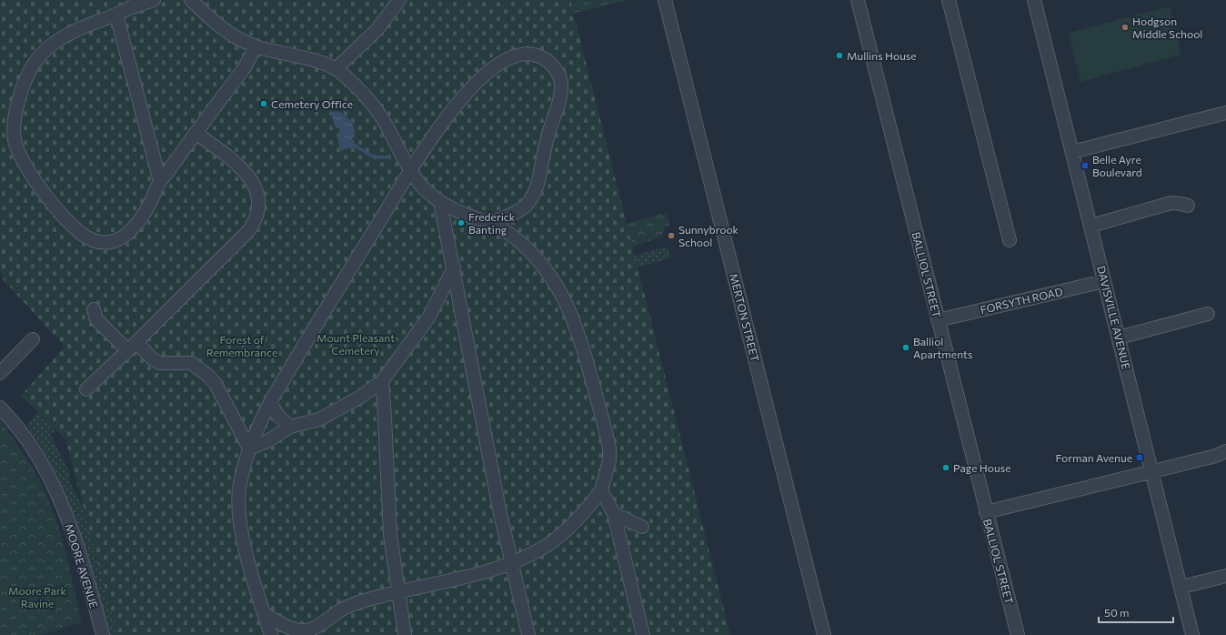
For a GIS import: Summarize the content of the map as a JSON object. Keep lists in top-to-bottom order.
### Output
{
  "streets": {
    "street": [
      "BALLIOL STREET",
      "FORSYTH ROAD",
      "MERTON STREET",
      "DAVISVILLE AVENUE",
      "MOORE AVENUE"
    ]
  },
  "crossings": [
    ["BALLIOL STREET", "FORSYTH ROAD"],
    ["FORSYTH ROAD", "DAVISVILLE AVENUE"]
  ],
  "parks": ["Mount Pleasant Cemetery", "Forest of Remembrance", "Moore Park Ravine"],
  "places": {
    "other": [
      "Hodgson Middle School",
      "Mullins House",
      "Cemetery Office",
      "Frederick Banting",
      "Sunnybrook School",
      "Balliol Apartments",
      "Page House"
    ],
    "transit": ["Belle Ayre Boulevard", "Forman Avenue"]
  },
  "scale_bar": "50 m"
}
